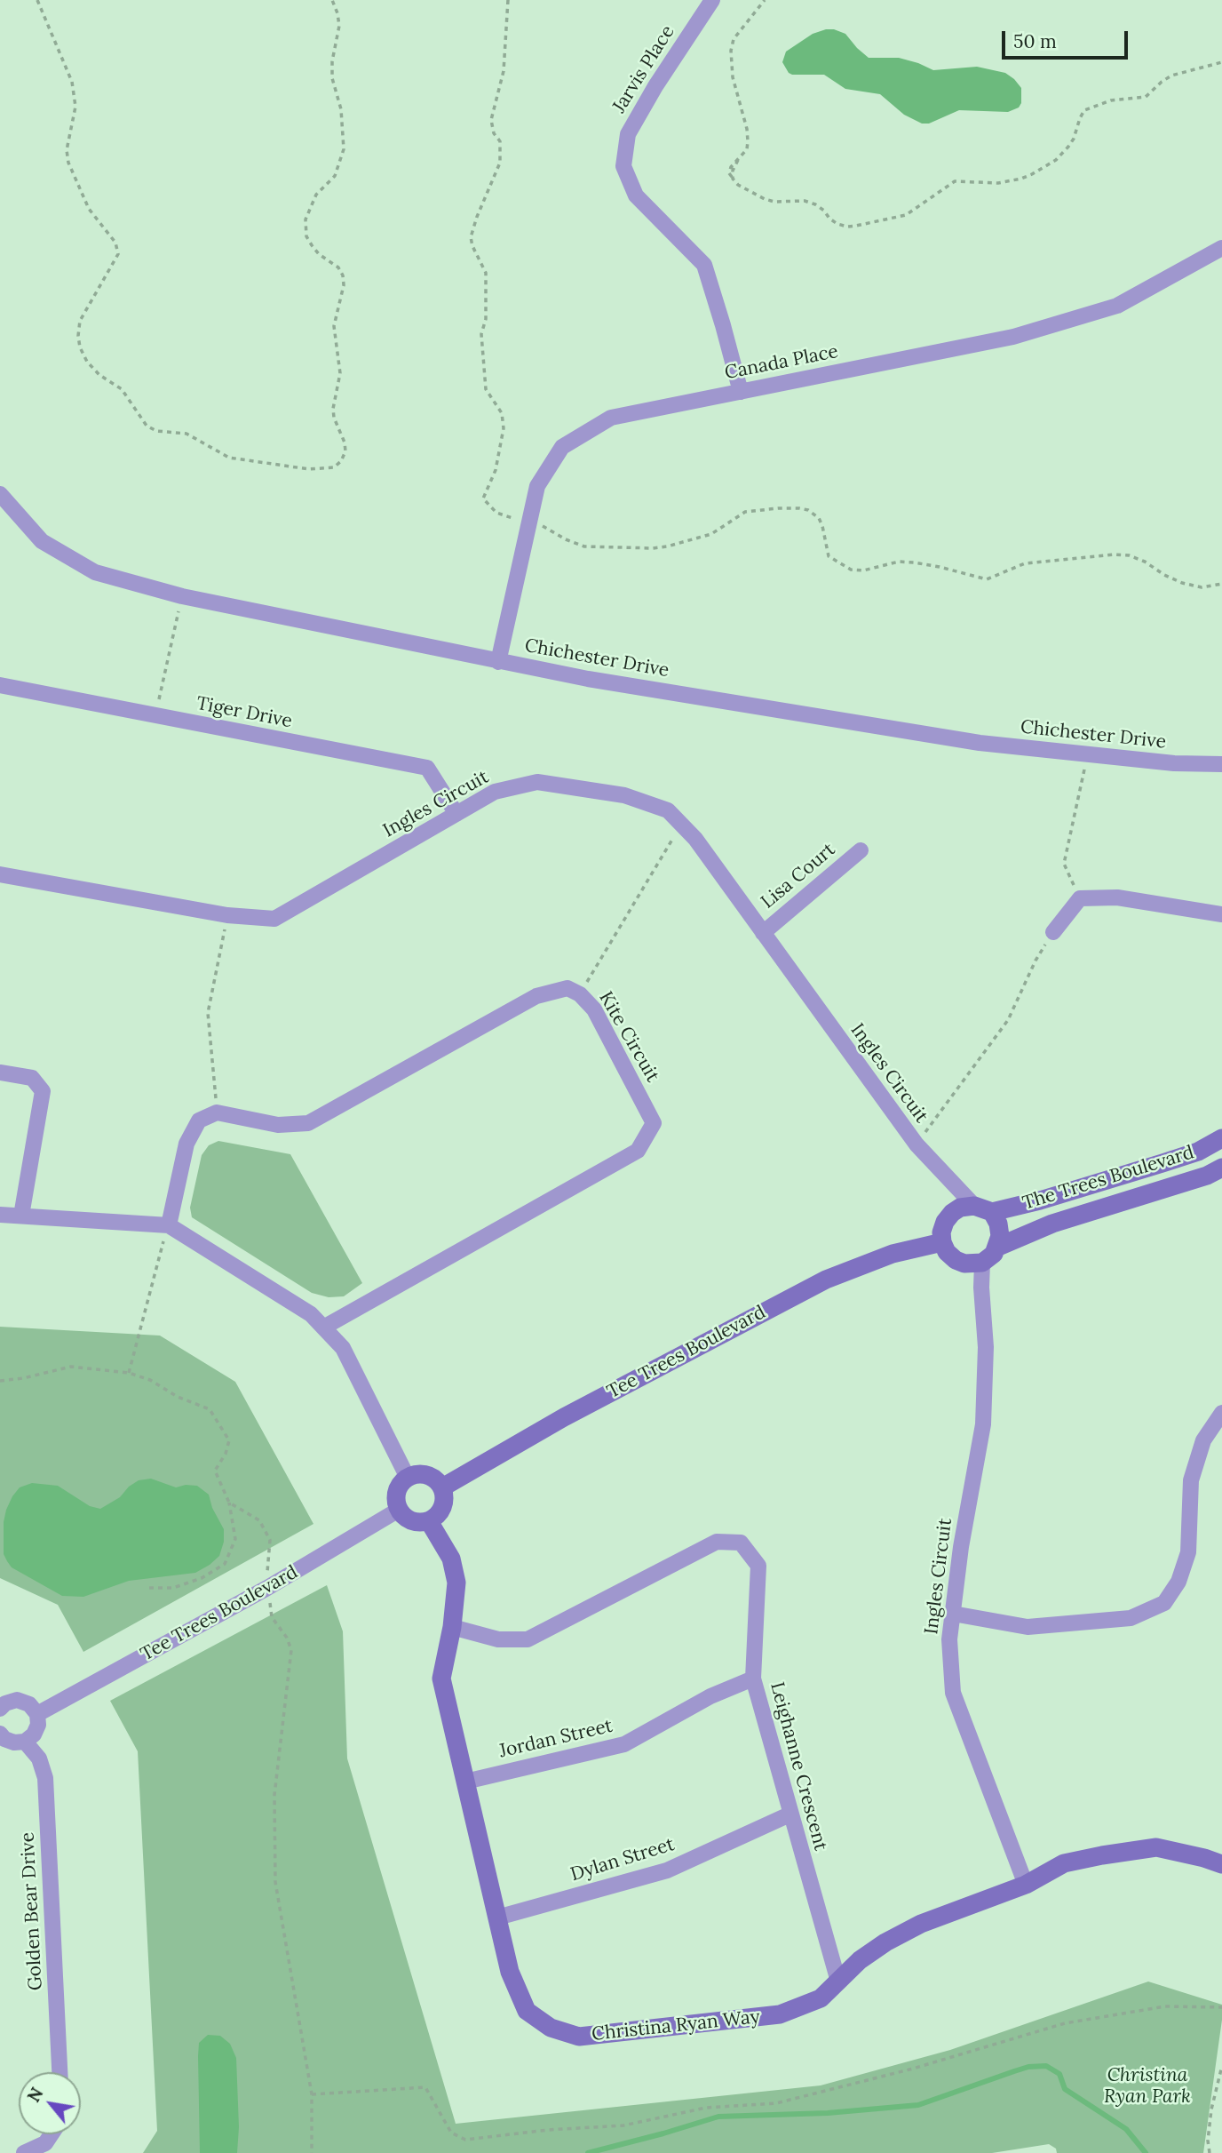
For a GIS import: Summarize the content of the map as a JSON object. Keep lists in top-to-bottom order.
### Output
{
  "streets": {
    "street": [
      "Jarvis Place",
      "Canada Place",
      "Chichester Drive",
      "Tiger Drive",
      "Ingles Circuit",
      "Lisa Court",
      "Kite Circuit",
      "The Trees Boulevard",
      "Tee Trees Boulevard",
      "Jordan Street",
      "Leighanne Crescent",
      "Dylan Street",
      "Golden Bear Drive",
      "Christina Ryan Way"
    ]
  },
  "crossings": [
    ["Jarvis Place", "Canada Place"],
    ["Canada Place", "Chichester Drive"],
    ["Tiger Drive", "Ingles Circuit"],
    ["Ingles Circuit", "Lisa Court"],
    ["Ingles Circuit", "The Trees Boulevard"],
    ["Ingles Circuit", "Tee Trees Boulevard"],
    ["Ingles Circuit", "Christina Ryan Way"],
    ["The Trees Boulevard", "Tee Trees Boulevard"],
    ["Tee Trees Boulevard", "Christina Ryan Way"],
    ["Jordan Street", "Leighanne Crescent"],
    ["Jordan Street", "Christina Ryan Way"],
    ["Leighanne Crescent", "Dylan Street"],
    ["Leighanne Crescent", "Christina Ryan Way"],
    ["Dylan Street", "Christina Ryan Way"]
  ],
  "parks": ["Christina Ryan Park"],
  "scale_bar": "50 m",
  "north": "top left"
}
